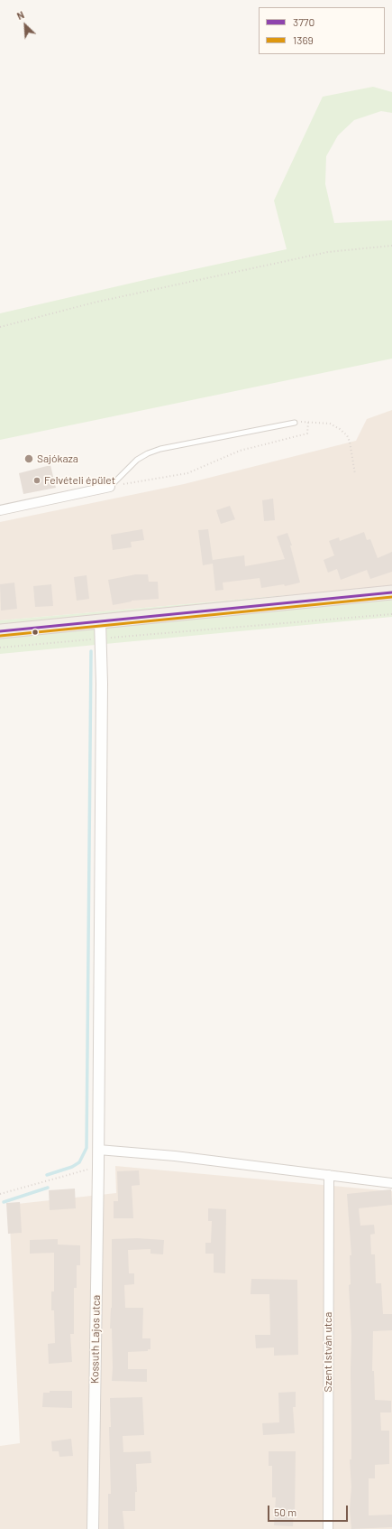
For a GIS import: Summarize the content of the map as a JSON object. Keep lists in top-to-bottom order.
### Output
{
  "streets": {
    "street": ["Kossuth Lajos utca", "Szent István utca"]
  },
  "places": ["Sajókaza", "Felvételi épület"],
  "lines": ["transit line 3770", "transit line 1369"],
  "legend": ["3770", "1369"],
  "scale_bar": "50 m",
  "north": "top left"
}
